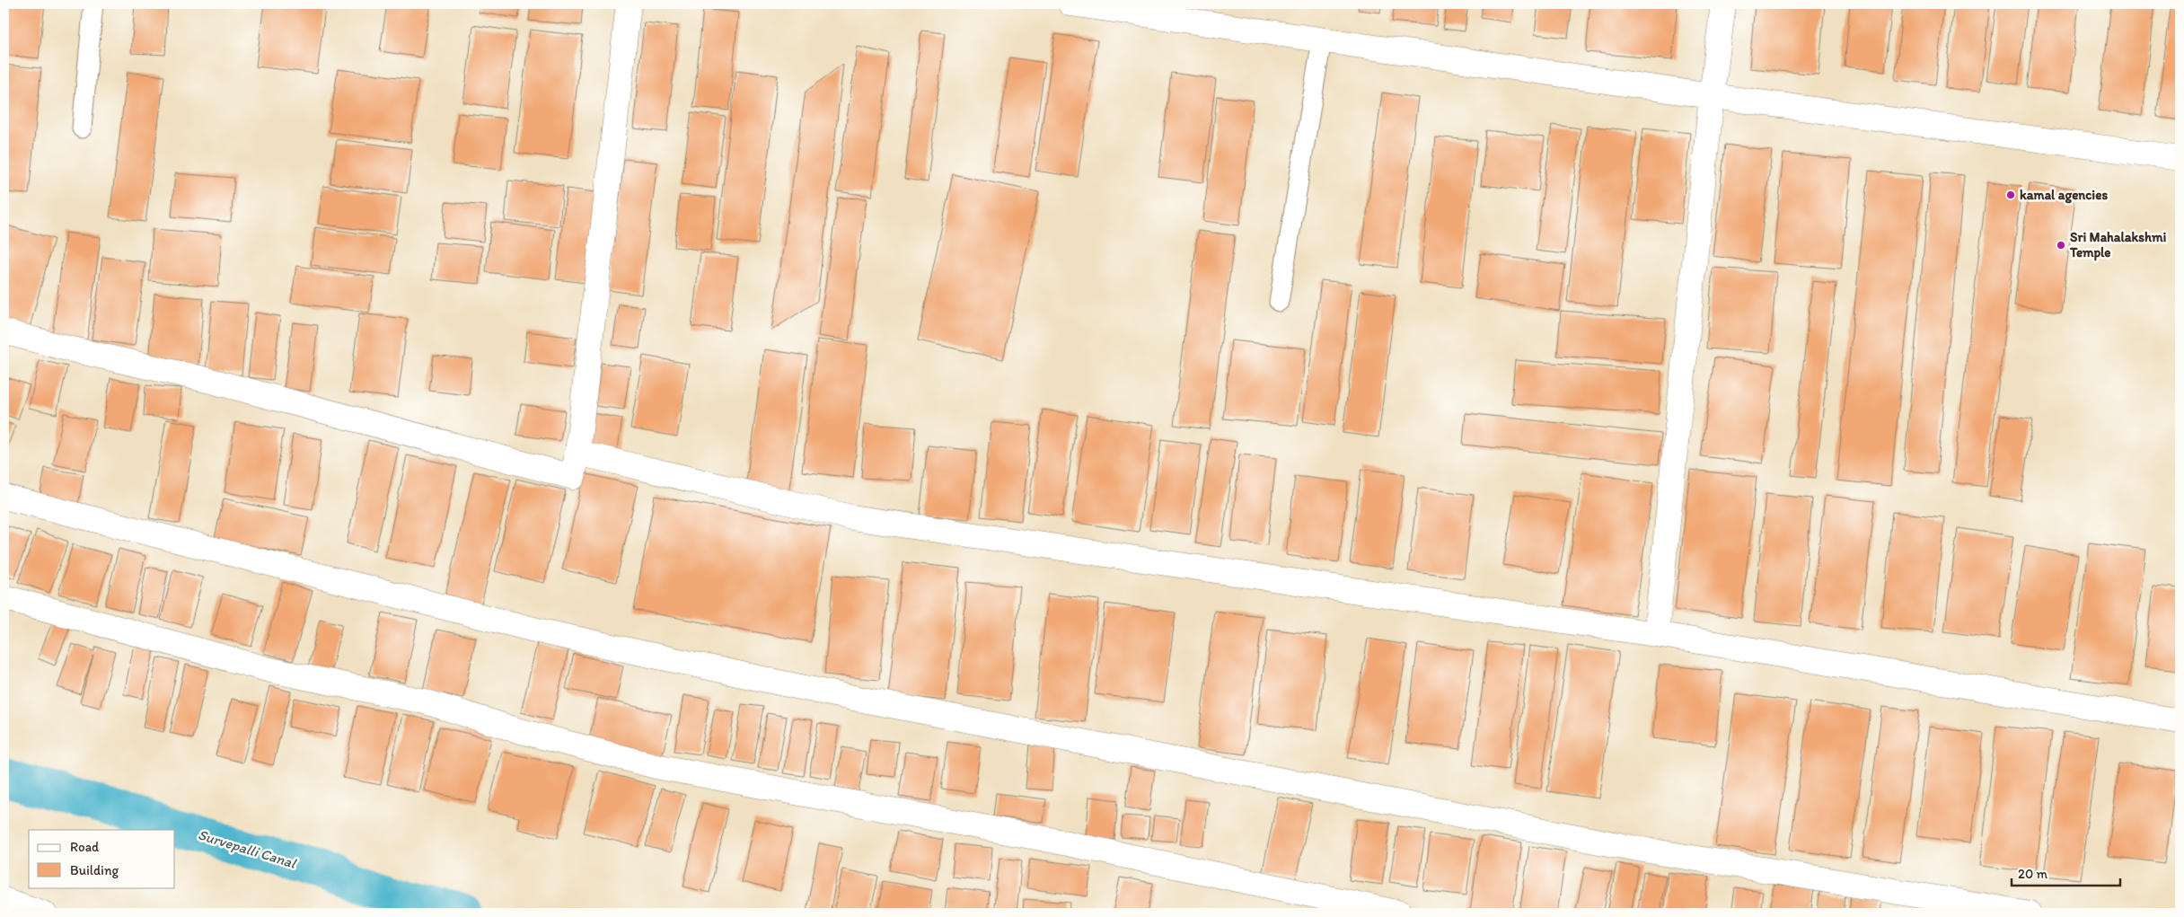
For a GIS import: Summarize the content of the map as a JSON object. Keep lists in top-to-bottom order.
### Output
{
  "water": ["Survepalli Canal"],
  "places": ["kamal agencies", "Sri Mahalakshmi Temple"],
  "legend": ["Road", "Building"],
  "scale_bar": "20 m"
}
